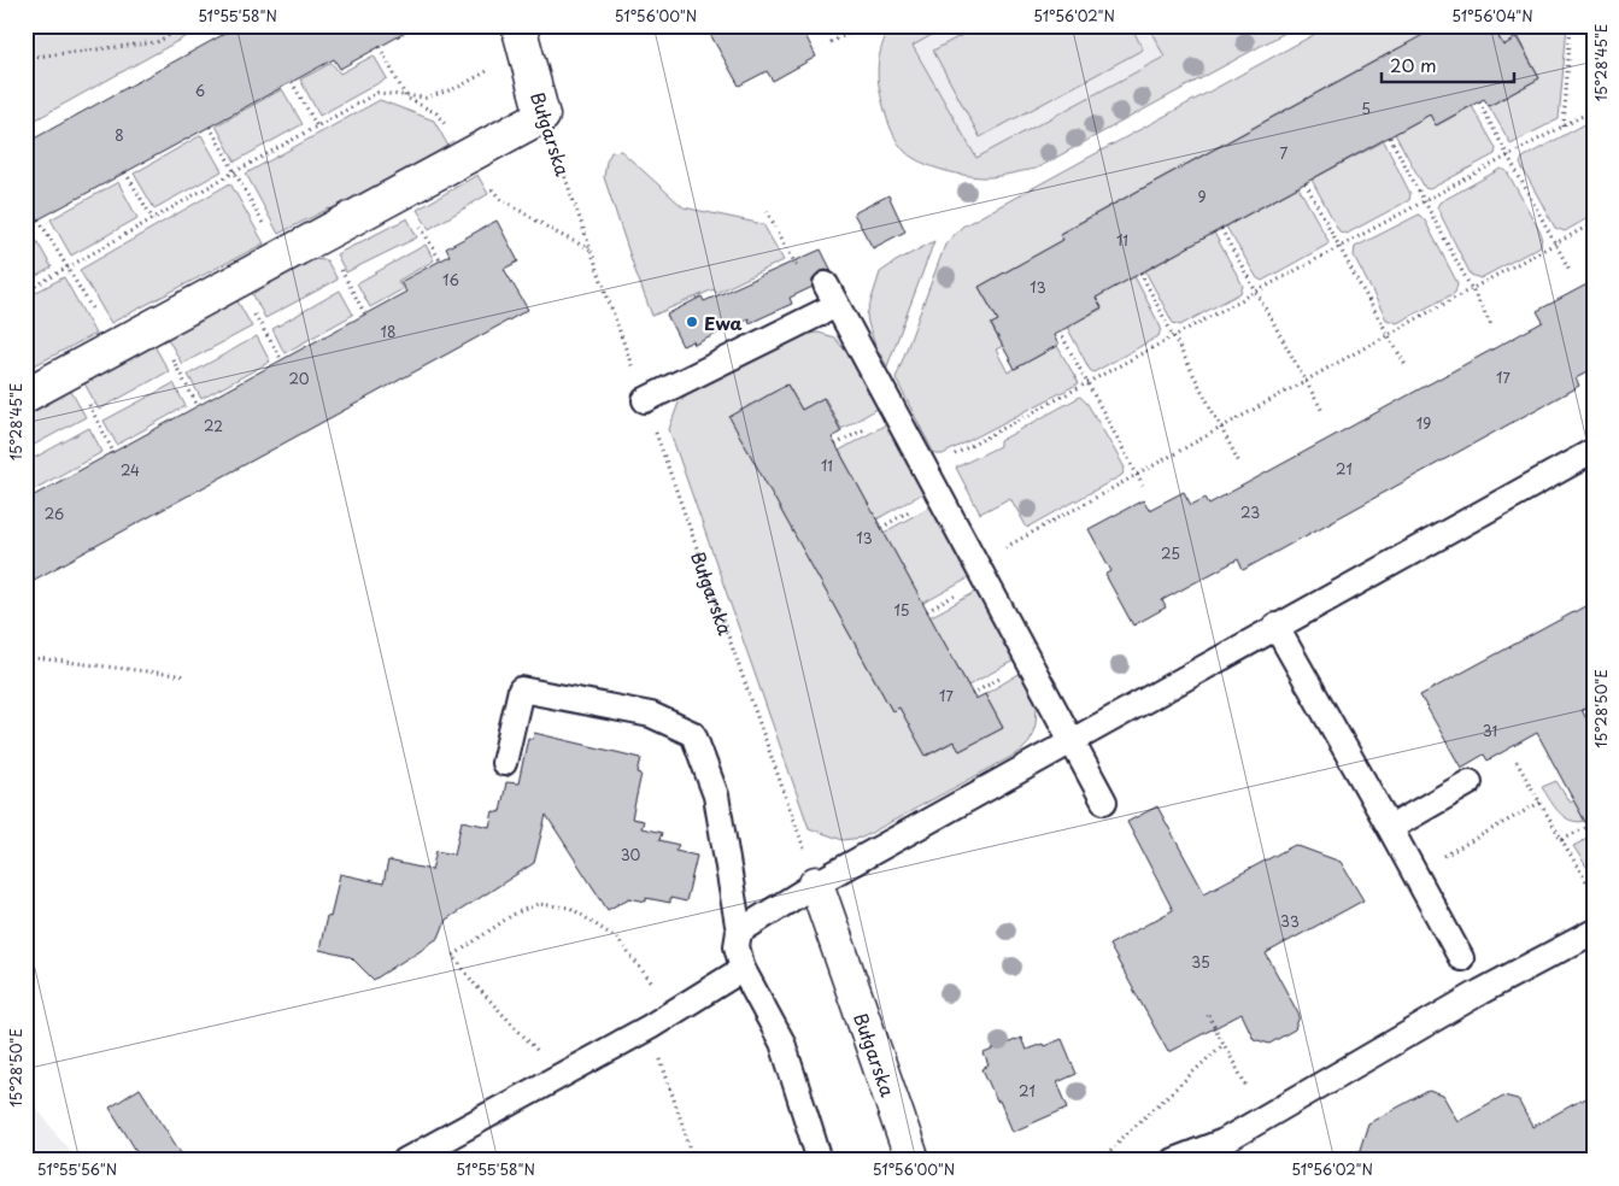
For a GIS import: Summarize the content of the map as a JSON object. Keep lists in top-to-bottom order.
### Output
{
  "streets": {
    "street": ["Bułgarska"]
  },
  "places": ["Ewa"],
  "house_numbers": [
    "6",
    "5",
    "8",
    "7",
    "9",
    "11",
    "16",
    "13",
    "18",
    "17",
    "20",
    "19",
    "22",
    "11",
    "21",
    "24",
    "23",
    "26",
    "13",
    "25",
    "15",
    "17",
    "31",
    "30",
    "33",
    "35",
    "21"
  ],
  "scale_bar": "20 m",
  "coordinates": [
    "51°55'58\"N",
    "51°56'00\"N",
    "51°56'02\"N",
    "51°56'04\"N",
    "15°28'45\"E",
    "15°28'50\"E",
    "51°55'56\"N"
  ]
}
